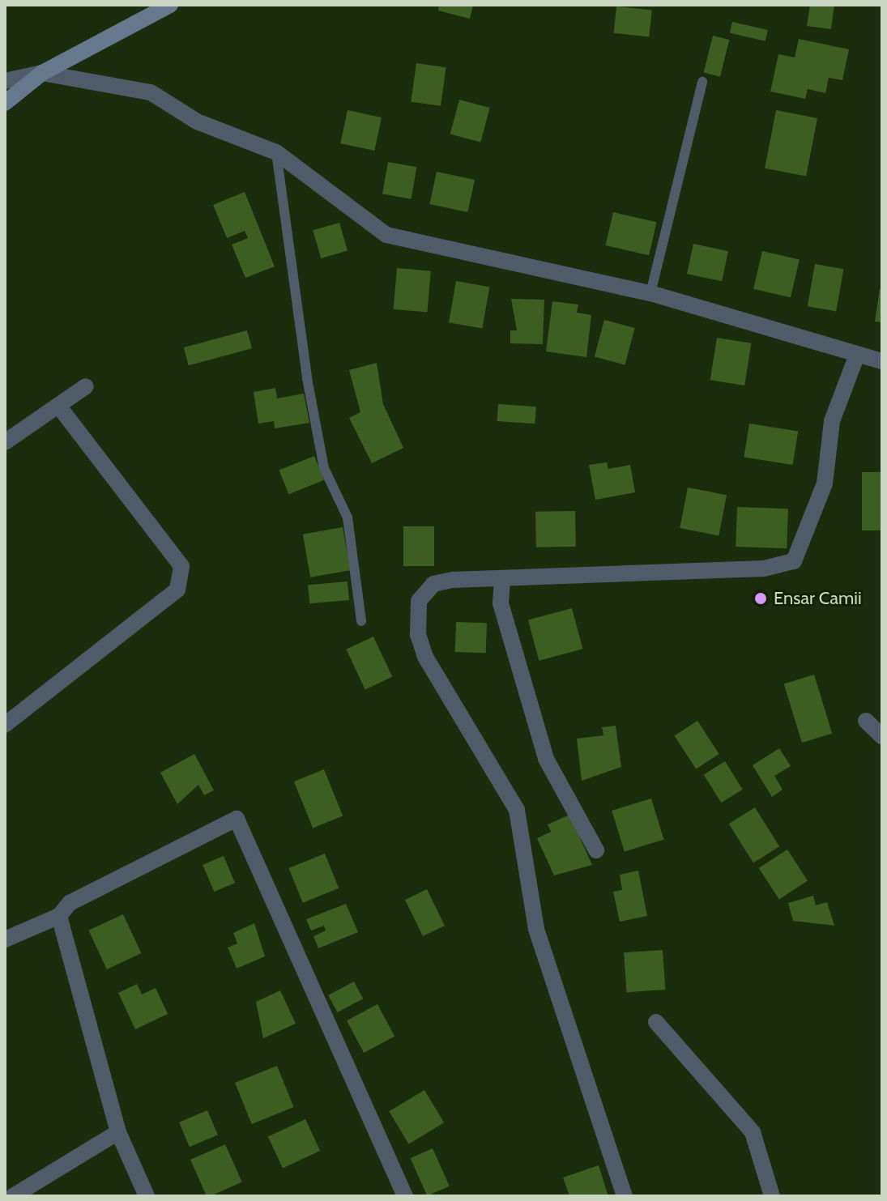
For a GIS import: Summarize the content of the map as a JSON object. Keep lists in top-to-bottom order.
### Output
{
  "places": ["Ensar Camii"]
}
